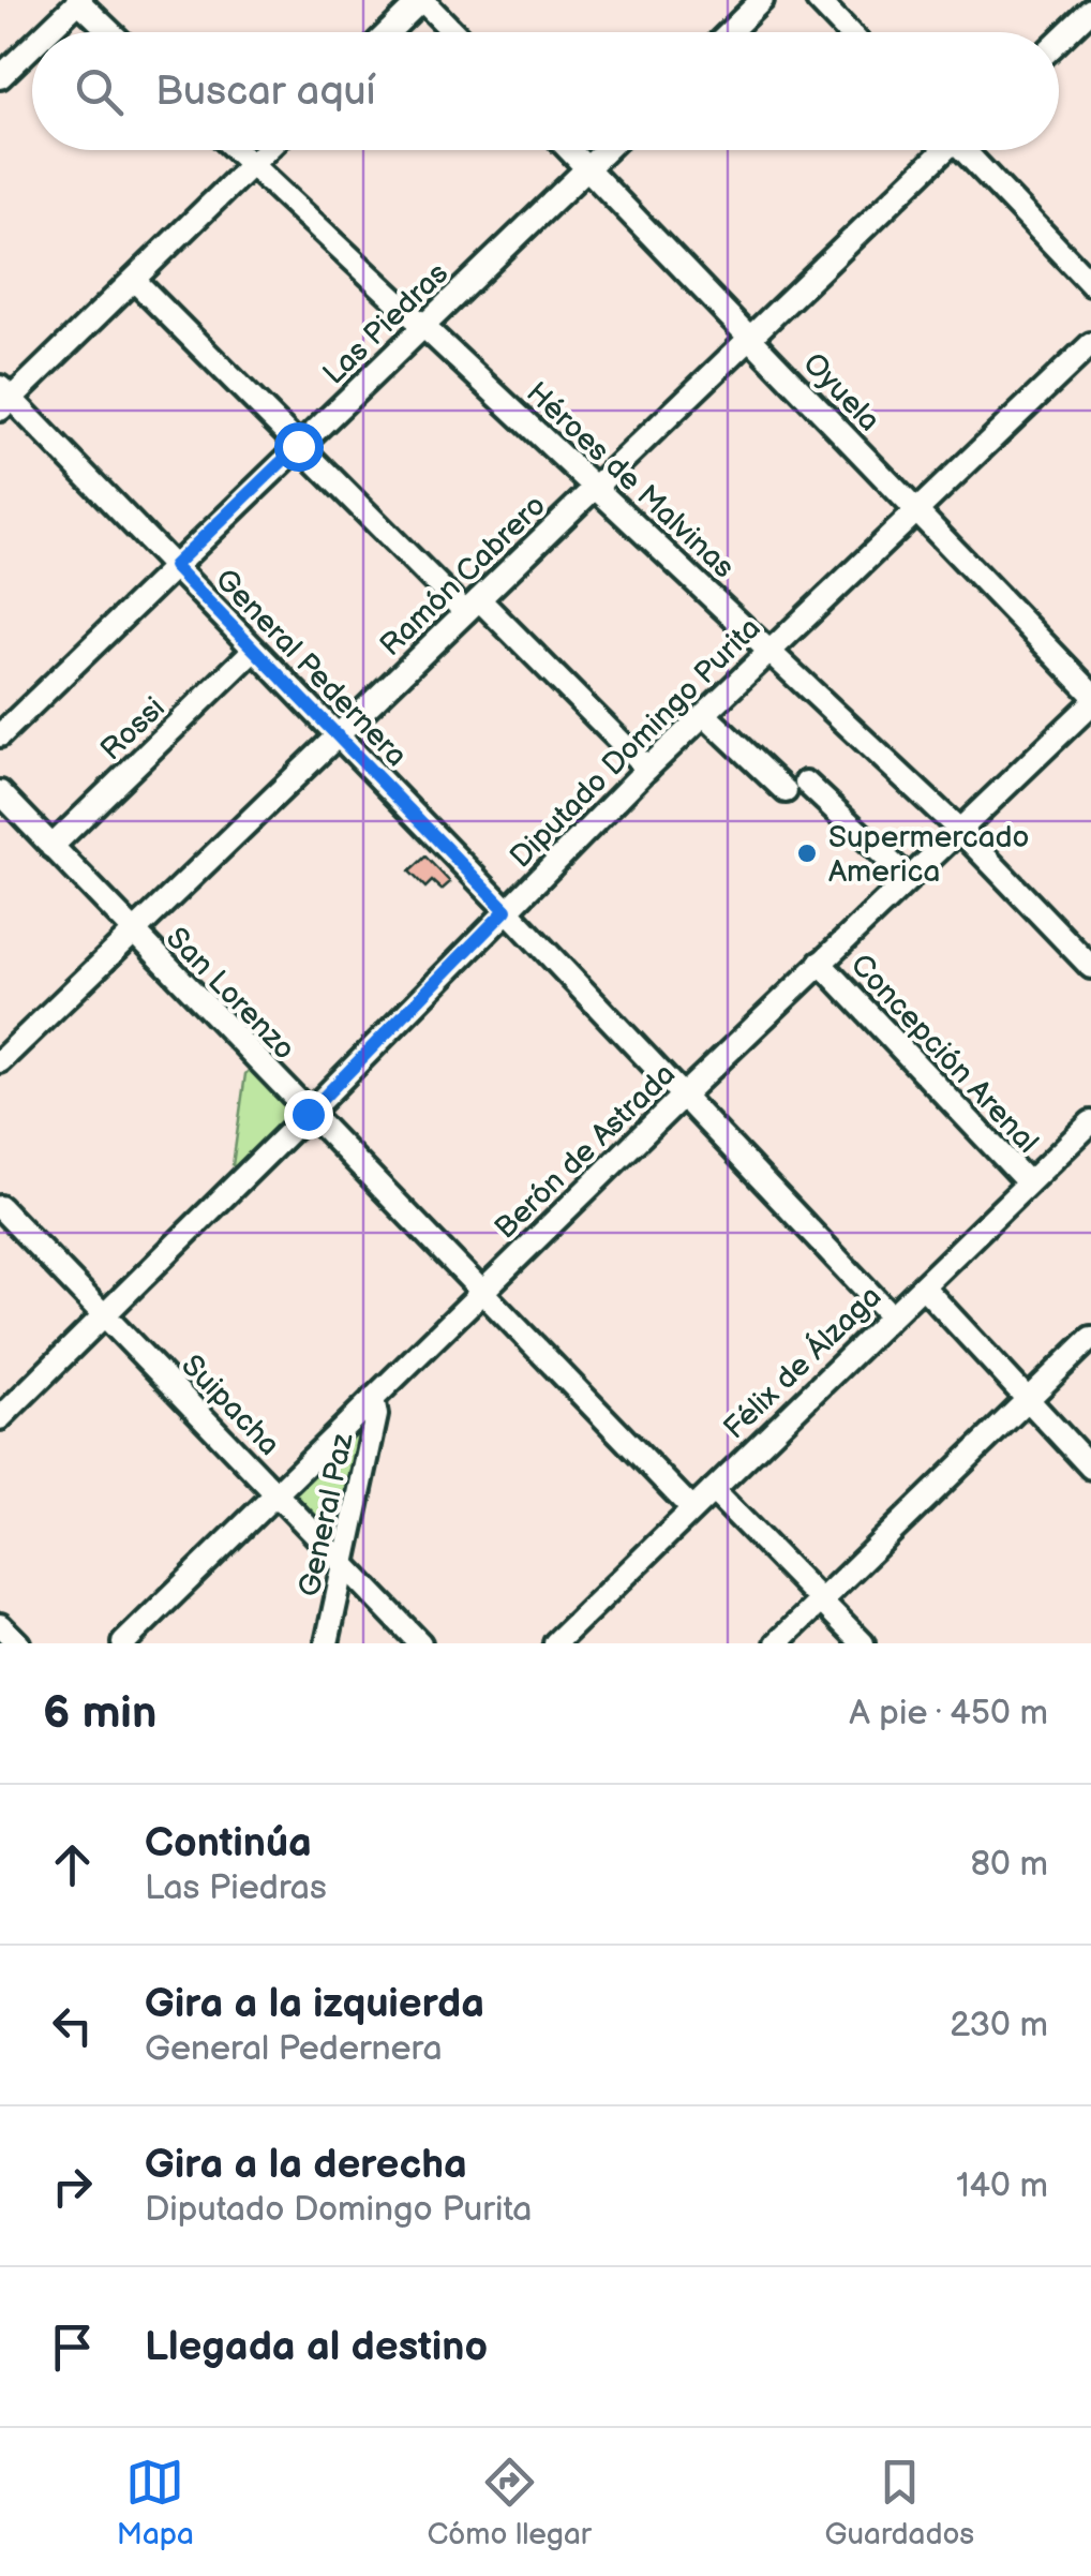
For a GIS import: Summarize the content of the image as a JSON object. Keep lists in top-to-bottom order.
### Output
{
  "streets": {
    "street": [
      "Las Piedras",
      "Oyuela",
      "Héroes de Malvinas",
      "Ramón Cabrero",
      "General Pedernera",
      "Rossi",
      "Diputado Domingo Purita",
      "San Lorenzo",
      "Concepción Arenal",
      "Berón de Astrada",
      "Félix de Álzaga",
      "Suipacha",
      "General Paz"
    ]
  },
  "crossings": [
    ["Las Piedras", "Oyuela"],
    ["Las Piedras", "Héroes de Malvinas"],
    ["Las Piedras", "General Pedernera"],
    ["Oyuela", "Ramón Cabrero"],
    ["Oyuela", "Diputado Domingo Purita"],
    ["Héroes de Malvinas", "Ramón Cabrero"],
    ["Héroes de Malvinas", "Diputado Domingo Purita"],
    ["Héroes de Malvinas", "Berón de Astrada"],
    ["Ramón Cabrero", "General Pedernera"],
    ["Ramón Cabrero", "San Lorenzo"],
    ["General Pedernera", "Rossi"],
    ["General Pedernera", "Diputado Domingo Purita"],
    ["General Pedernera", "Berón de Astrada"],
    ["General Pedernera", "Félix de Álzaga"],
    ["Rossi", "San Lorenzo"],
    ["Diputado Domingo Purita", "San Lorenzo"],
    ["Diputado Domingo Purita", "Suipacha"],
    ["San Lorenzo", "Berón de Astrada"],
    ["San Lorenzo", "Félix de Álzaga"],
    ["Concepción Arenal", "Berón de Astrada"],
    ["Concepción Arenal", "Félix de Álzaga"],
    ["Berón de Astrada", "Suipacha"],
    ["Berón de Astrada", "General Paz"],
    ["Suipacha", "General Paz"]
  ],
  "places": ["Supermercado America"],
  "page": {
    "search": "Buscar aquí",
    "heading": ["6 min", "A pie · 450 m"],
    "list": [
      ["Continúa", "Las Piedras", "80 m"],
      ["Gira a la izquierda", "General Pedernera", "230 m"],
      ["Gira a la derecha", "Diputado Domingo Purita", "140 m"],
      "Llegada al destino"
    ],
    "nav": ["Mapa", "Cómo llegar", "Guardados"]
  }
}
